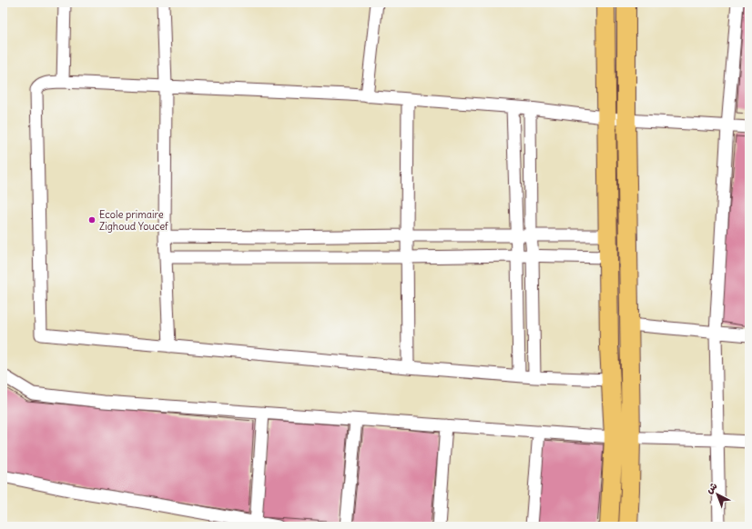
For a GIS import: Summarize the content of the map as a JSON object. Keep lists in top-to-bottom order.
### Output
{
  "places": ["Ecole primaire Zighoud Youcef"],
  "north": "top left"
}
